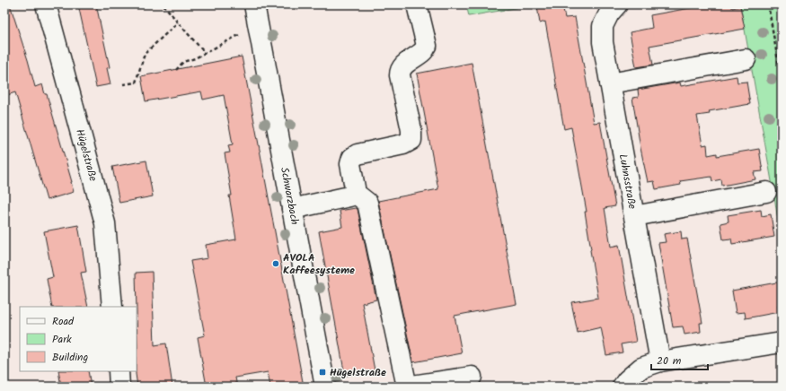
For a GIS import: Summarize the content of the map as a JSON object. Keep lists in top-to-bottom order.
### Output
{
  "streets": {
    "street": ["Hügelstraße", "Luhnsstraße", "Schwarzbach"]
  },
  "places": {
    "other": ["AVOLA Kaffeesysteme"],
    "transit": ["Hügelstraße"]
  },
  "legend": ["Road", "Park", "Building"],
  "scale_bar": "20 m"
}
